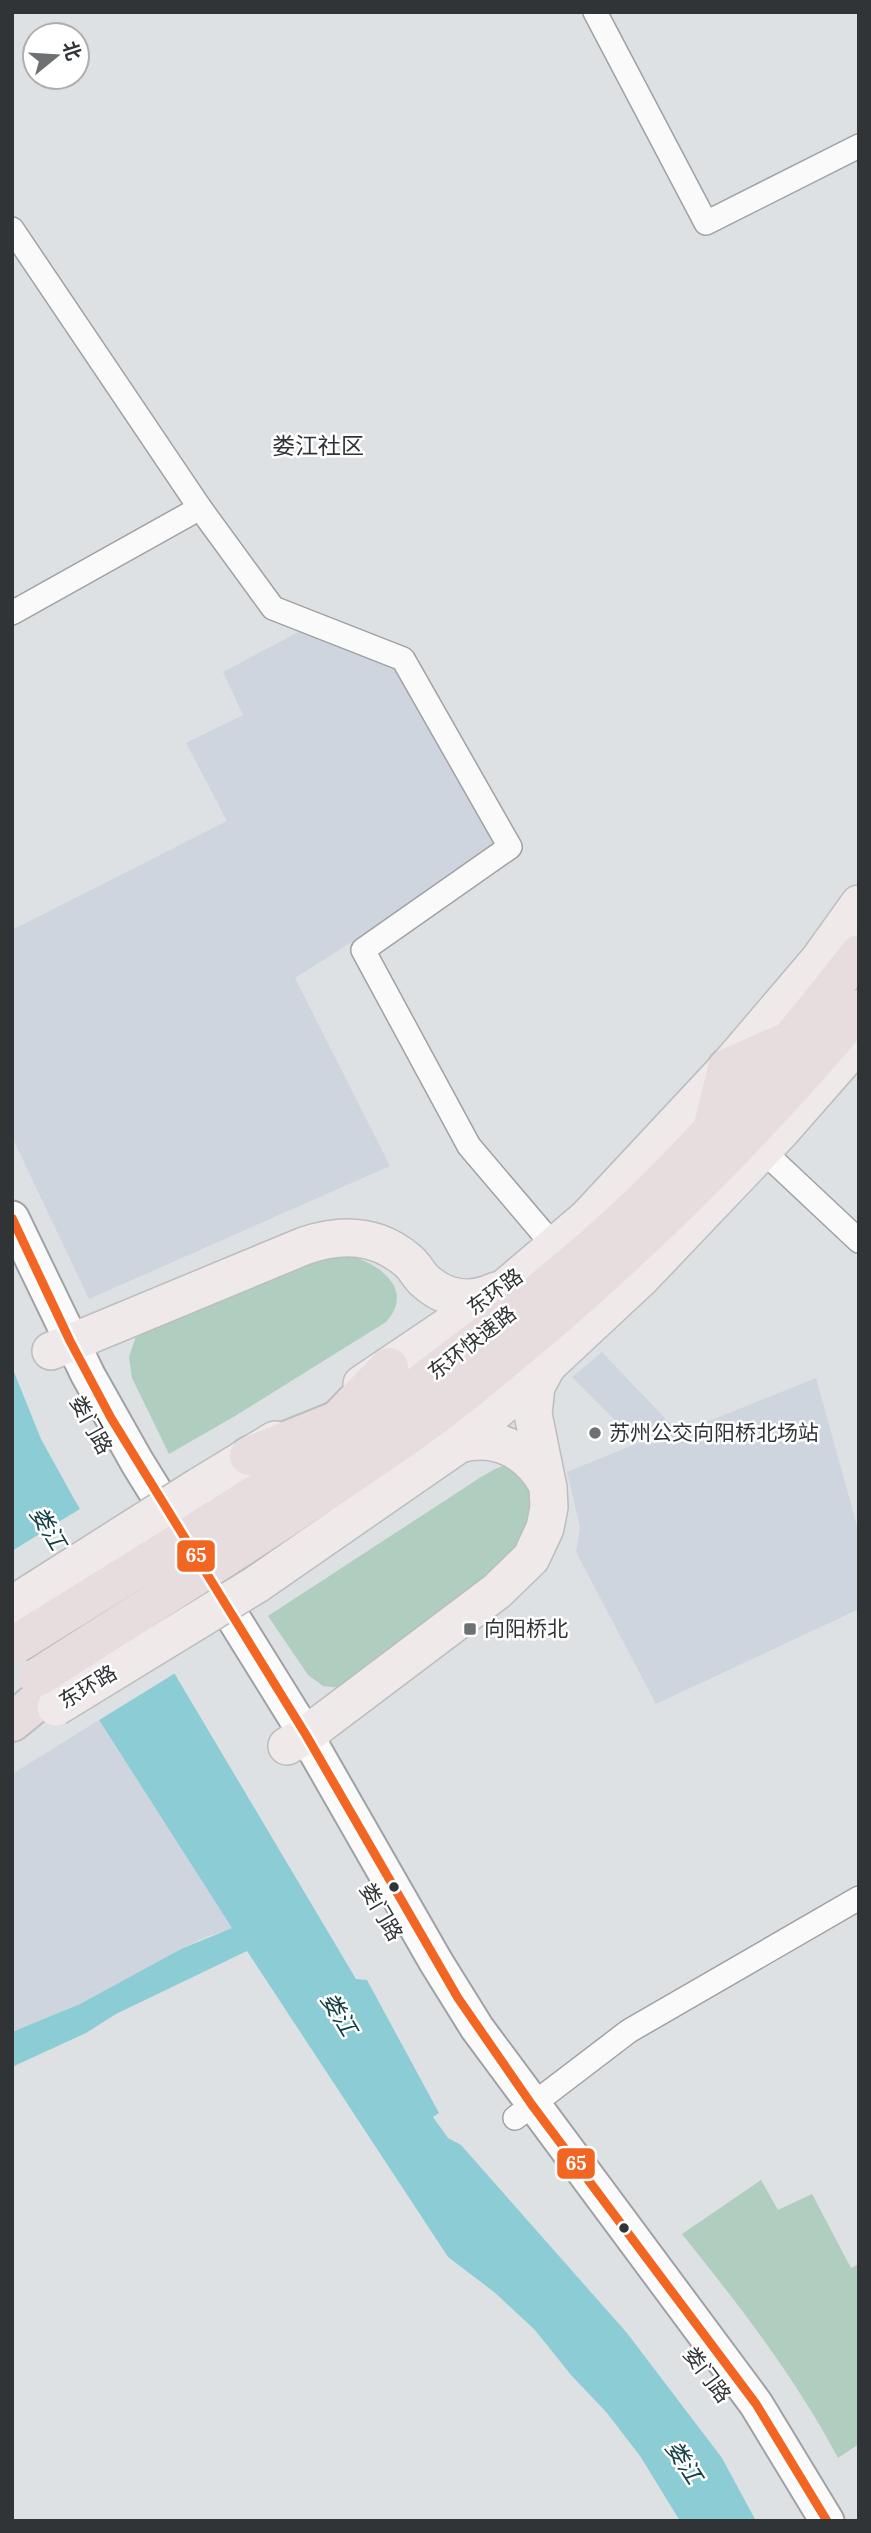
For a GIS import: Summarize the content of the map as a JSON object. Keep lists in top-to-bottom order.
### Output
{
  "streets": {
    "highway": ["东环快速路"],
    "main road": ["东环路", "娄门路"]
  },
  "crossings": [
    ["东环路", "东环快速路"]
  ],
  "districts": ["娄江社区"],
  "water": ["娄江"],
  "places": {
    "other": ["苏州公交向阳桥北场站"],
    "transit": ["向阳桥北"]
  },
  "lines": ["transit line 65"],
  "north": "right"
}
